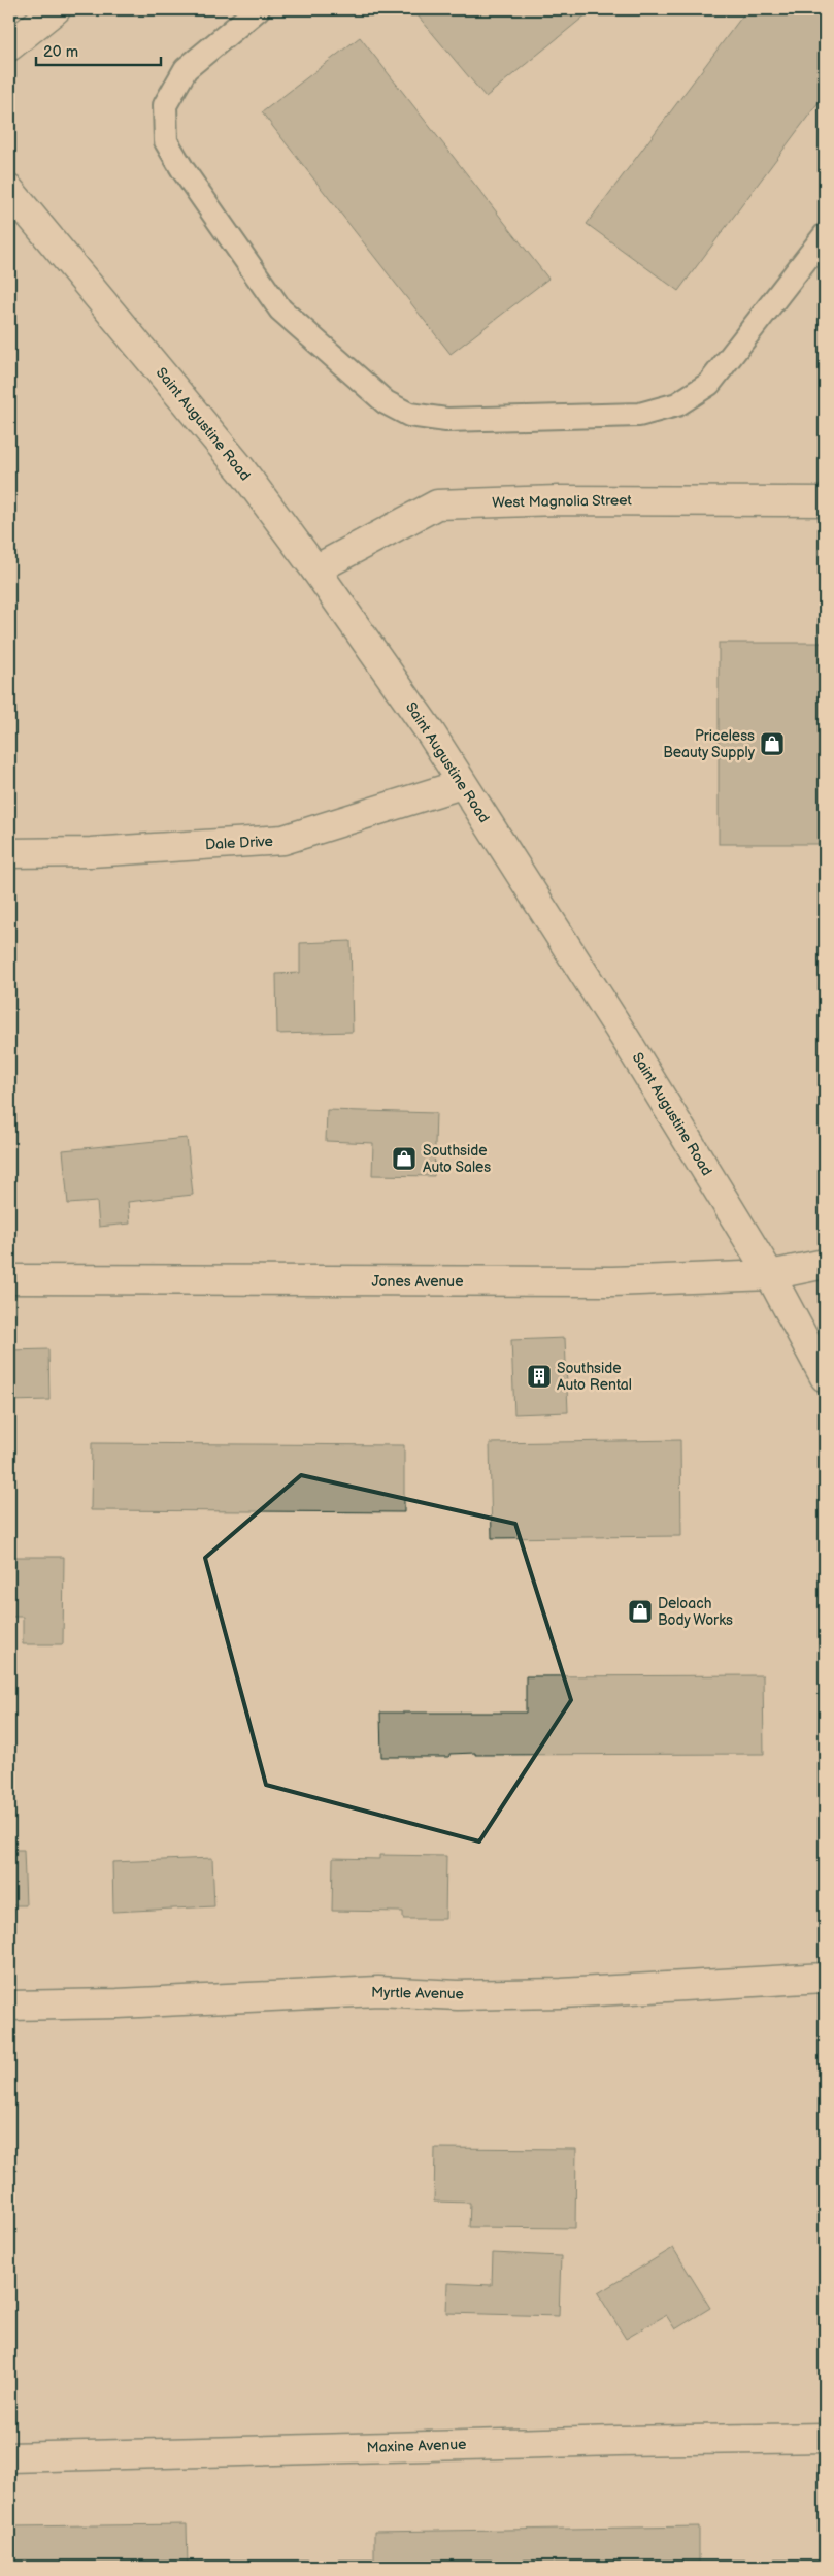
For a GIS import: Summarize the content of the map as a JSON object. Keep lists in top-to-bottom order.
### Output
{
  "streets": {
    "street": [
      "Saint Augustine Road",
      "West Magnolia Street",
      "Dale Drive",
      "Jones Avenue",
      "Myrtle Avenue",
      "Maxine Avenue"
    ]
  },
  "crossings": [
    ["Saint Augustine Road", "West Magnolia Street"],
    ["Saint Augustine Road", "Dale Drive"],
    ["Saint Augustine Road", "Jones Avenue"]
  ],
  "places": {
    "shop": ["Priceless Beauty Supply", "Southside Auto Sales", "Deloach Body Works"],
    "building": ["Southside Auto Rental"]
  },
  "scale_bar": "20 m"
}
